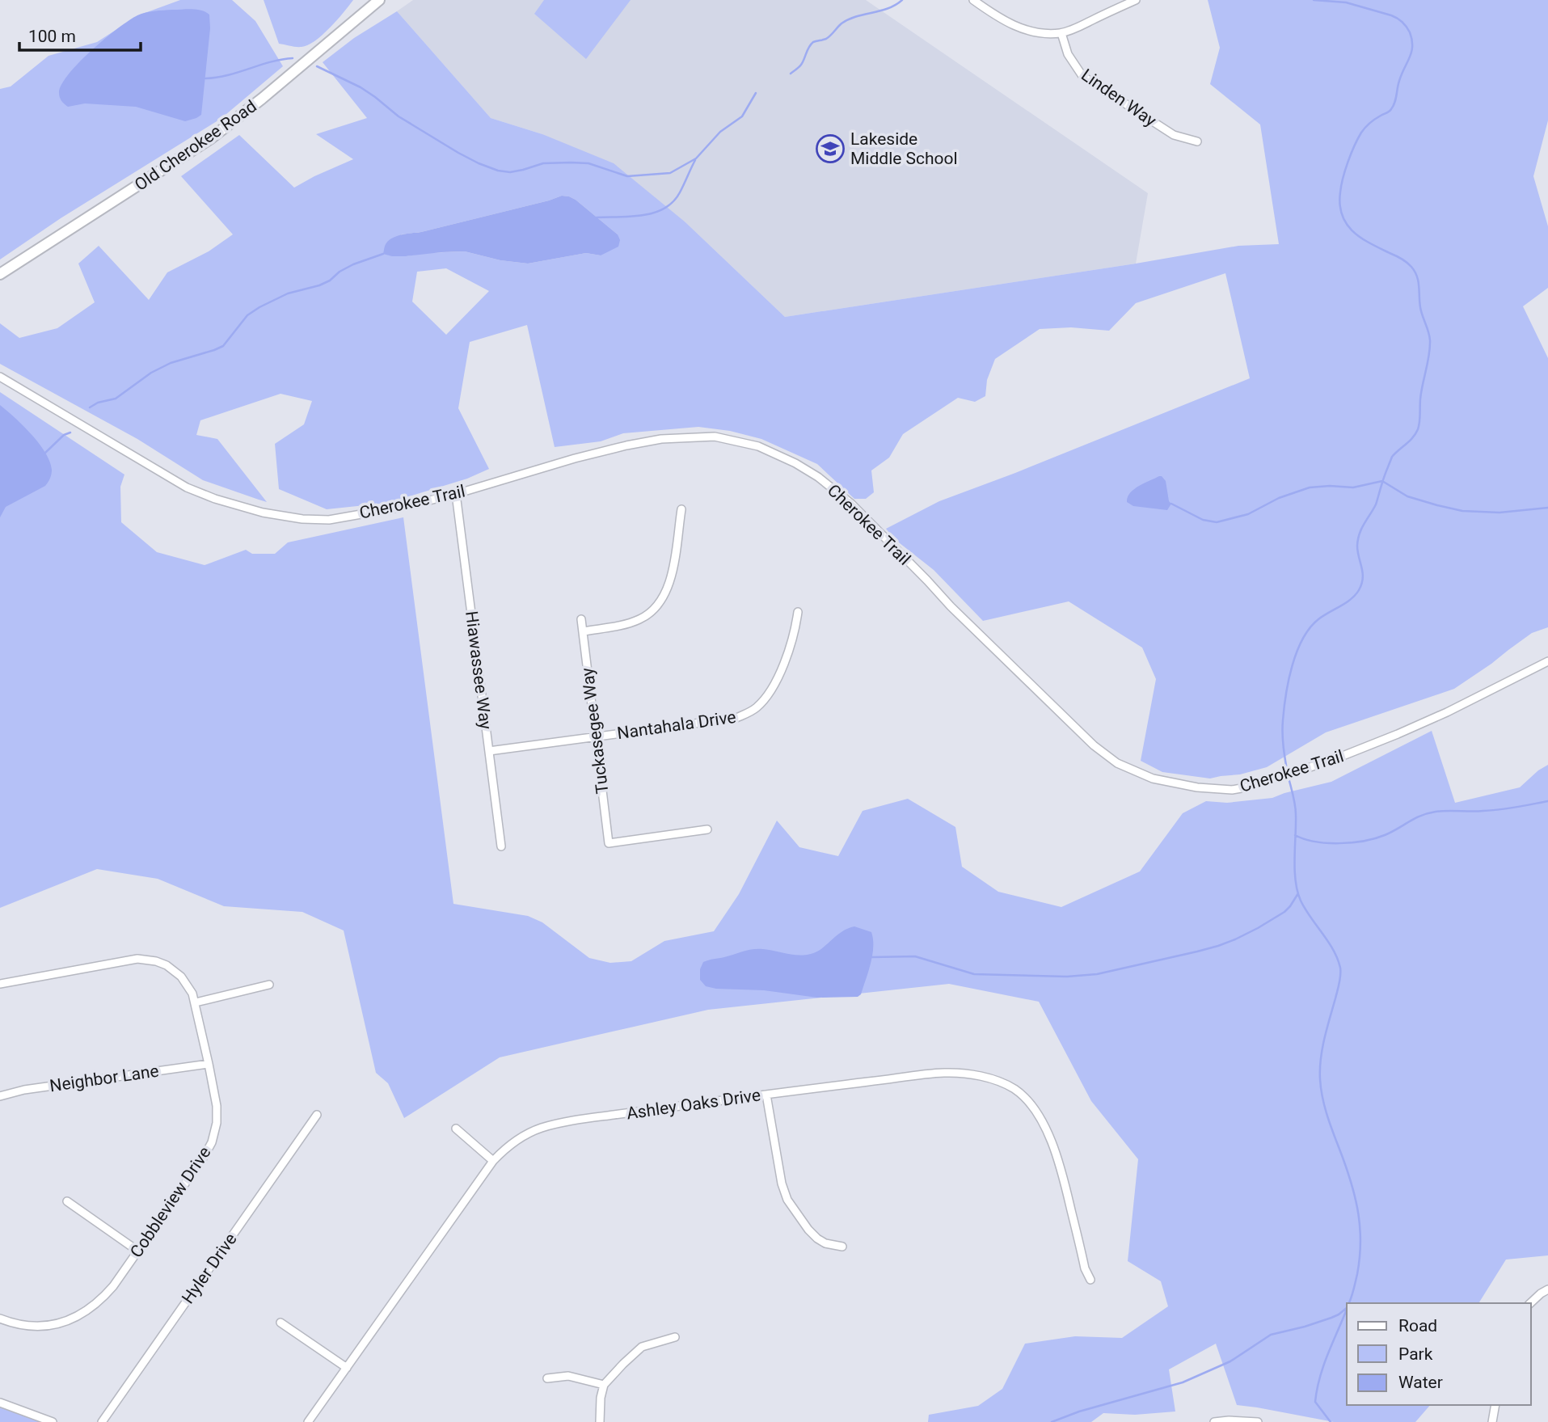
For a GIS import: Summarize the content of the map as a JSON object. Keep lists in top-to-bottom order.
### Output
{
  "streets": {
    "street": [
      "Linden Way",
      "Old Cherokee Road",
      "Cherokee Trail",
      "Hiawassee Way",
      "Nantahala Drive",
      "Tuckasegee Way",
      "Neighbor Lane",
      "Ashley Oaks Drive",
      "Cobbleview Drive",
      "Hyler Drive"
    ]
  },
  "crossings": [
    ["Cherokee Trail", "Hiawassee Way"],
    ["Hiawassee Way", "Nantahala Drive"],
    ["Nantahala Drive", "Tuckasegee Way"],
    ["Neighbor Lane", "Cobbleview Drive"]
  ],
  "places": {
    "school or university": ["Lakeside Middle School"]
  },
  "legend": ["Road", "Park", "Water"],
  "scale_bar": "100 m"
}
